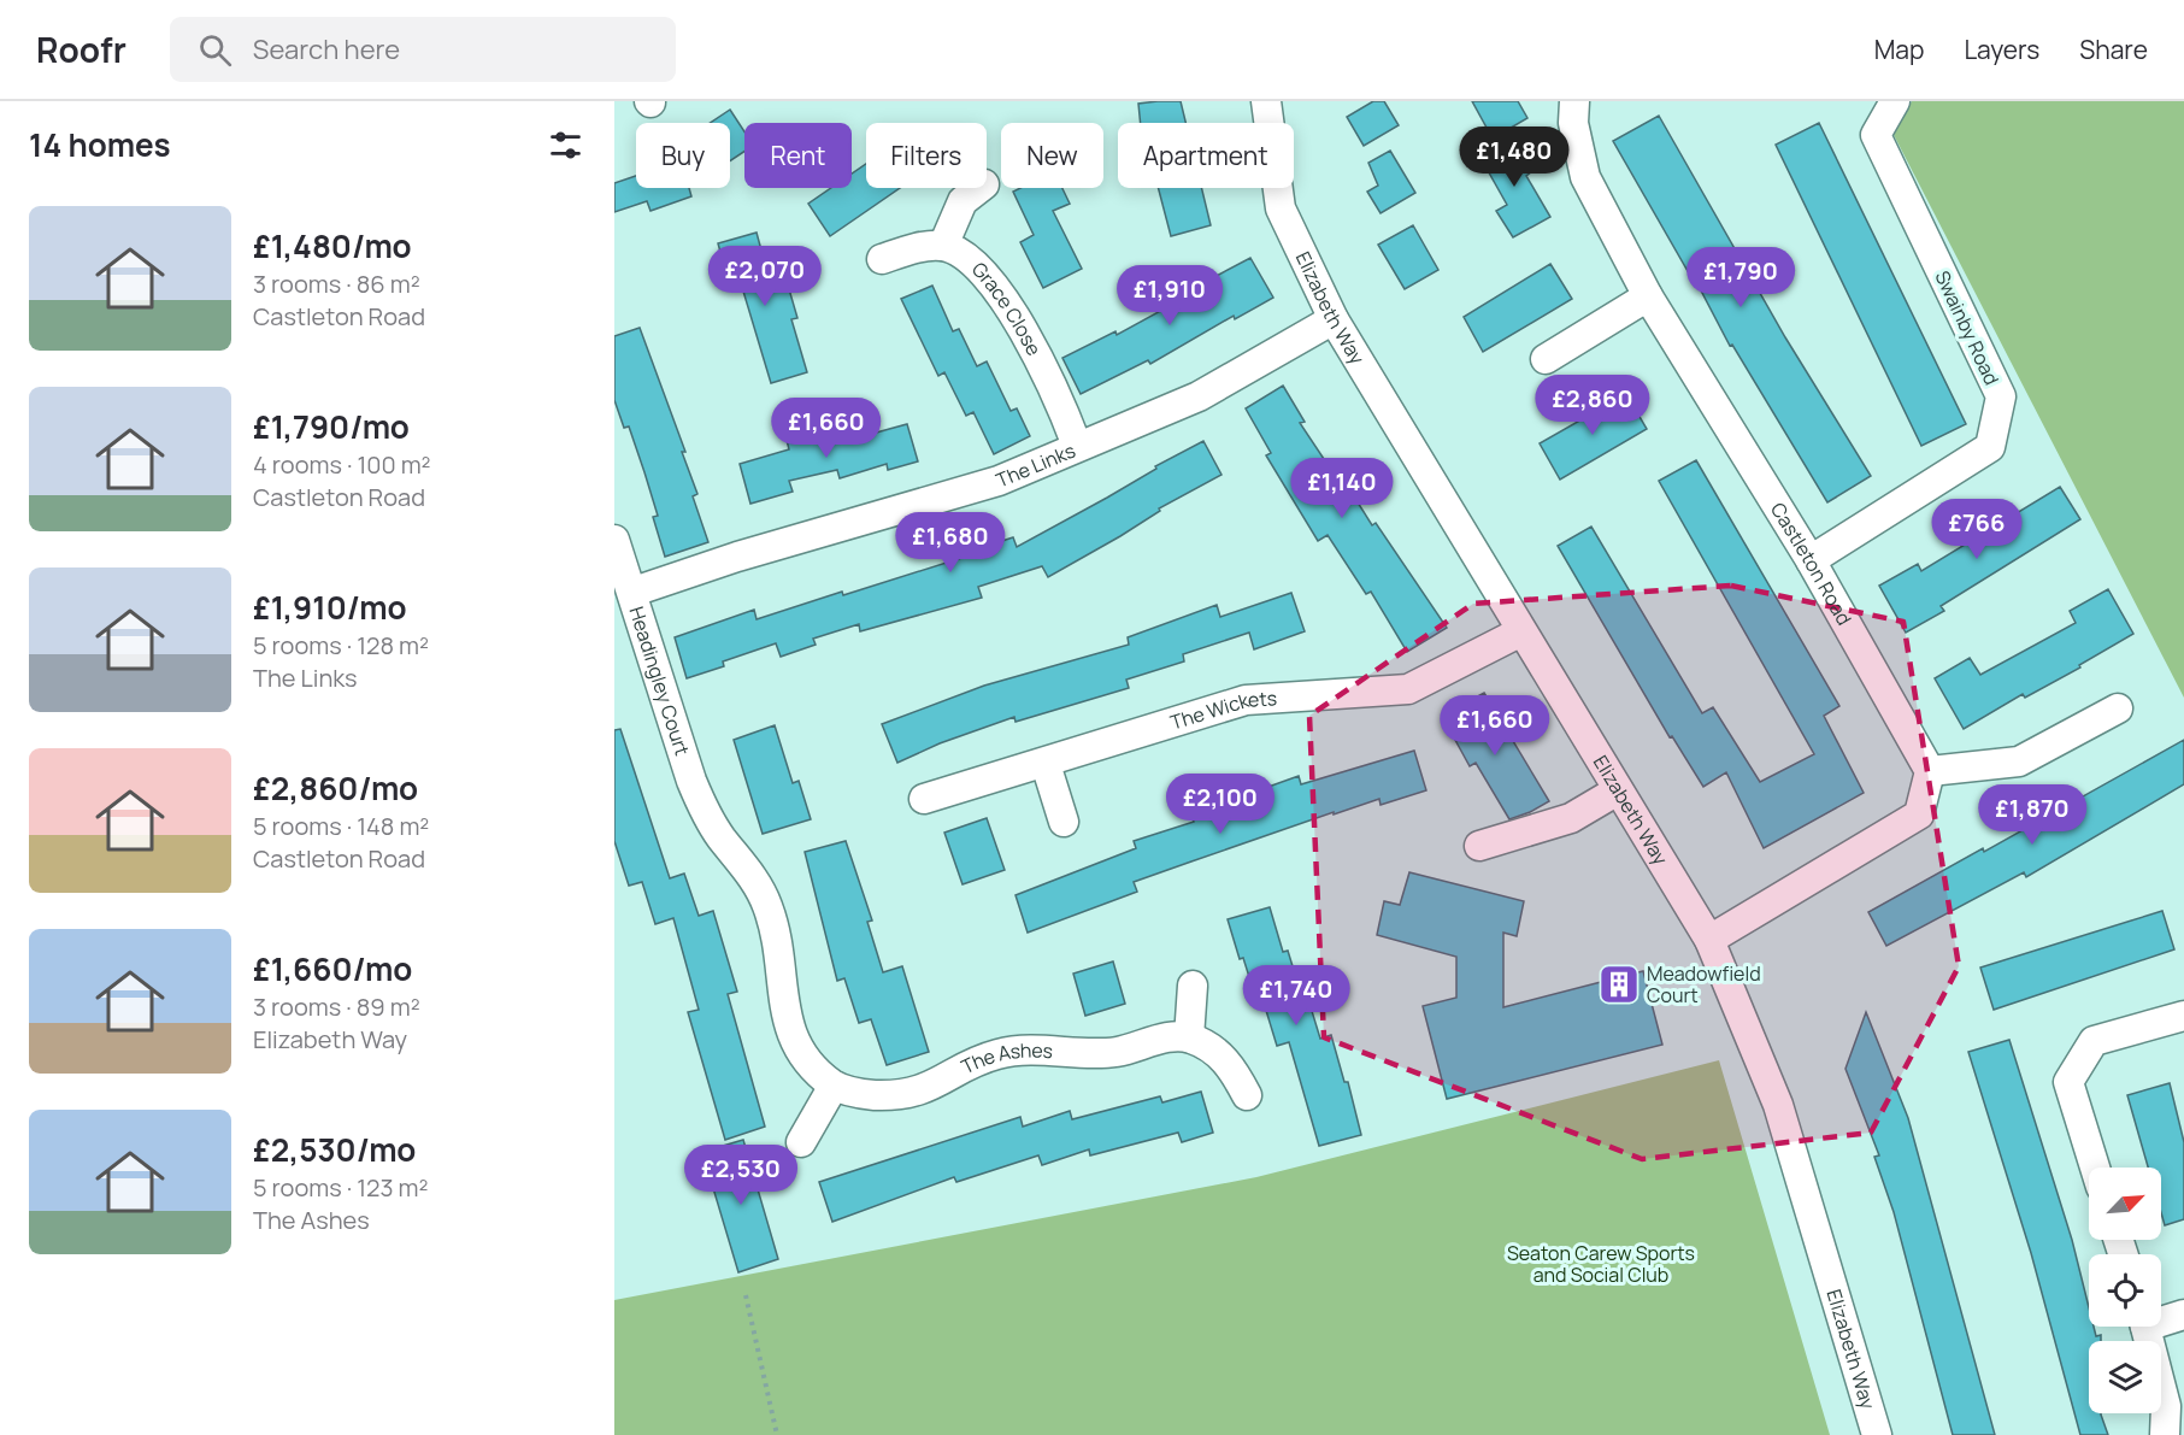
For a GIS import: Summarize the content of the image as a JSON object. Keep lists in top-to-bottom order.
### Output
{
  "streets": {
    "street": [
      "Elizabeth Way",
      "Grace Close",
      "Swainby Road",
      "The Links",
      "Castleton Road",
      "Headingley Court",
      "The Wickets",
      "The Ashes"
    ]
  },
  "crossings": [
    ["Elizabeth Way", "The Links"],
    ["Elizabeth Way", "The Wickets"],
    ["Grace Close", "The Links"],
    ["Swainby Road", "Castleton Road"],
    ["The Links", "Headingley Court"],
    ["Headingley Court", "The Ashes"]
  ],
  "parks": ["Seaton Carew Sports and Social Club"],
  "places": {
    "building": ["Meadowfield Court"]
  },
  "north": "top right",
  "page": {
    "header": "Roofr",
    "search": "Search here",
    "nav": ["Map", "Layers", "Share"],
    "heading": "14 homes",
    "chip": [
      "Buy",
      "Rent",
      "Filters",
      "New",
      "Apartment"
    ],
    "price": [
      "£1,480",
      "£2,070",
      "£1,790",
      "£1,910",
      "£2,860",
      "£1,660",
      "£1,140",
      "£766",
      "£1,680",
      "£1,660",
      "£2,100",
      "£1,870",
      "£1,740",
      "£2,530"
    ],
    "list": [
      {
        "name": "£1,480/mo",
        "note": "3 rooms · 86 m² · Castleton Road"
      },
      {
        "name": "£1,790/mo",
        "note": "4 rooms · 100 m² · Castleton Road"
      },
      {
        "name": "£1,910/mo",
        "note": "5 rooms · 128 m² · The Links"
      },
      {
        "name": "£2,860/mo",
        "note": "5 rooms · 148 m² · Castleton Road"
      },
      {
        "name": "£1,660/mo",
        "note": "3 rooms · 89 m² · Elizabeth Way"
      },
      {
        "name": "£2,530/mo",
        "note": "5 rooms · 123 m² · The Ashes"
      }
    ]
  }
}
